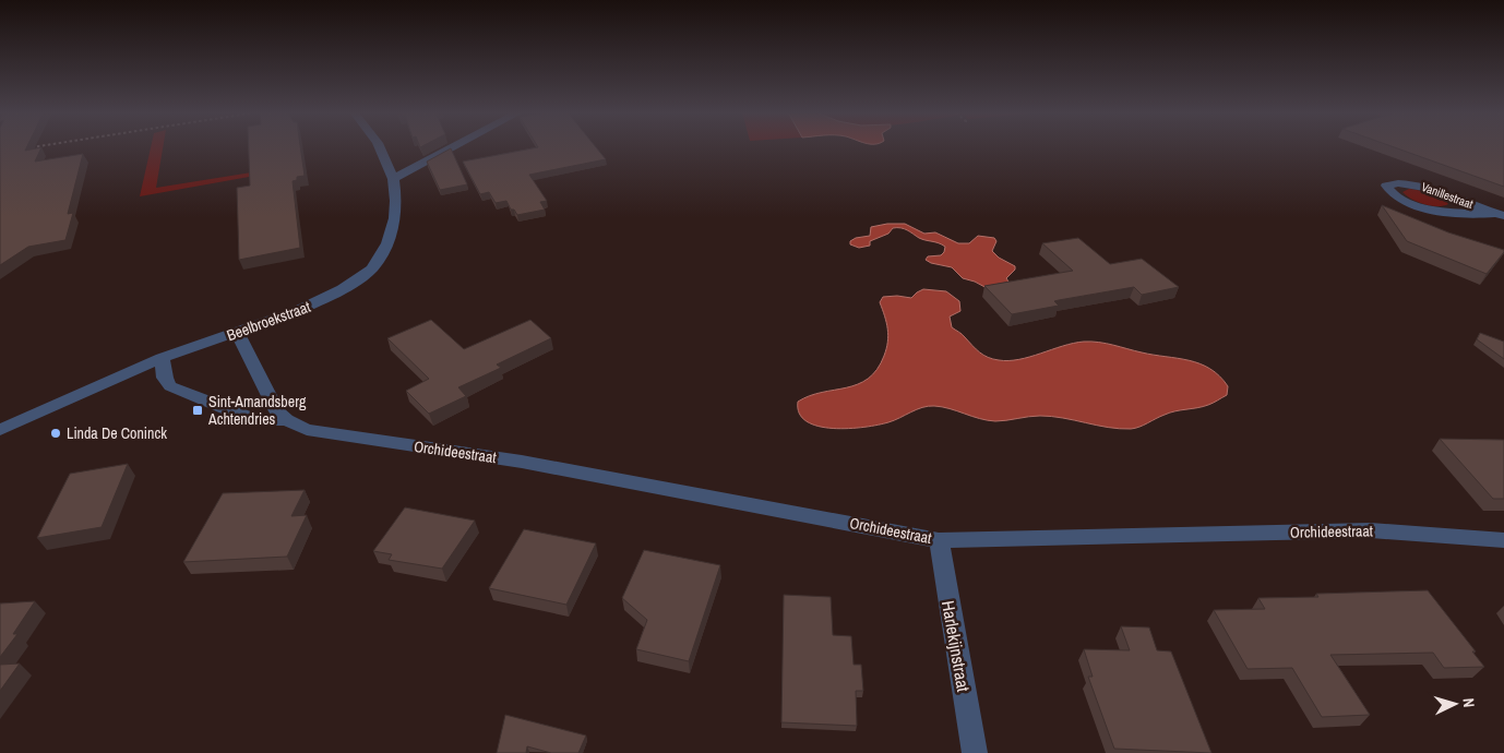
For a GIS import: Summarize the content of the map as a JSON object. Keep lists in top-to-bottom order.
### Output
{
  "streets": {
    "street": [
      "Vanillestraat",
      "Beelbroekstraat",
      "Orchideestraat",
      "Harlekijnstraat"
    ]
  },
  "crossings": [
    ["Beelbroekstraat", "Orchideestraat"],
    ["Orchideestraat", "Harlekijnstraat"]
  ],
  "places": {
    "transit": ["Sint-Amandsberg Achtendries"],
    "other": ["Linda De Coninck"]
  },
  "north": "right"
}
